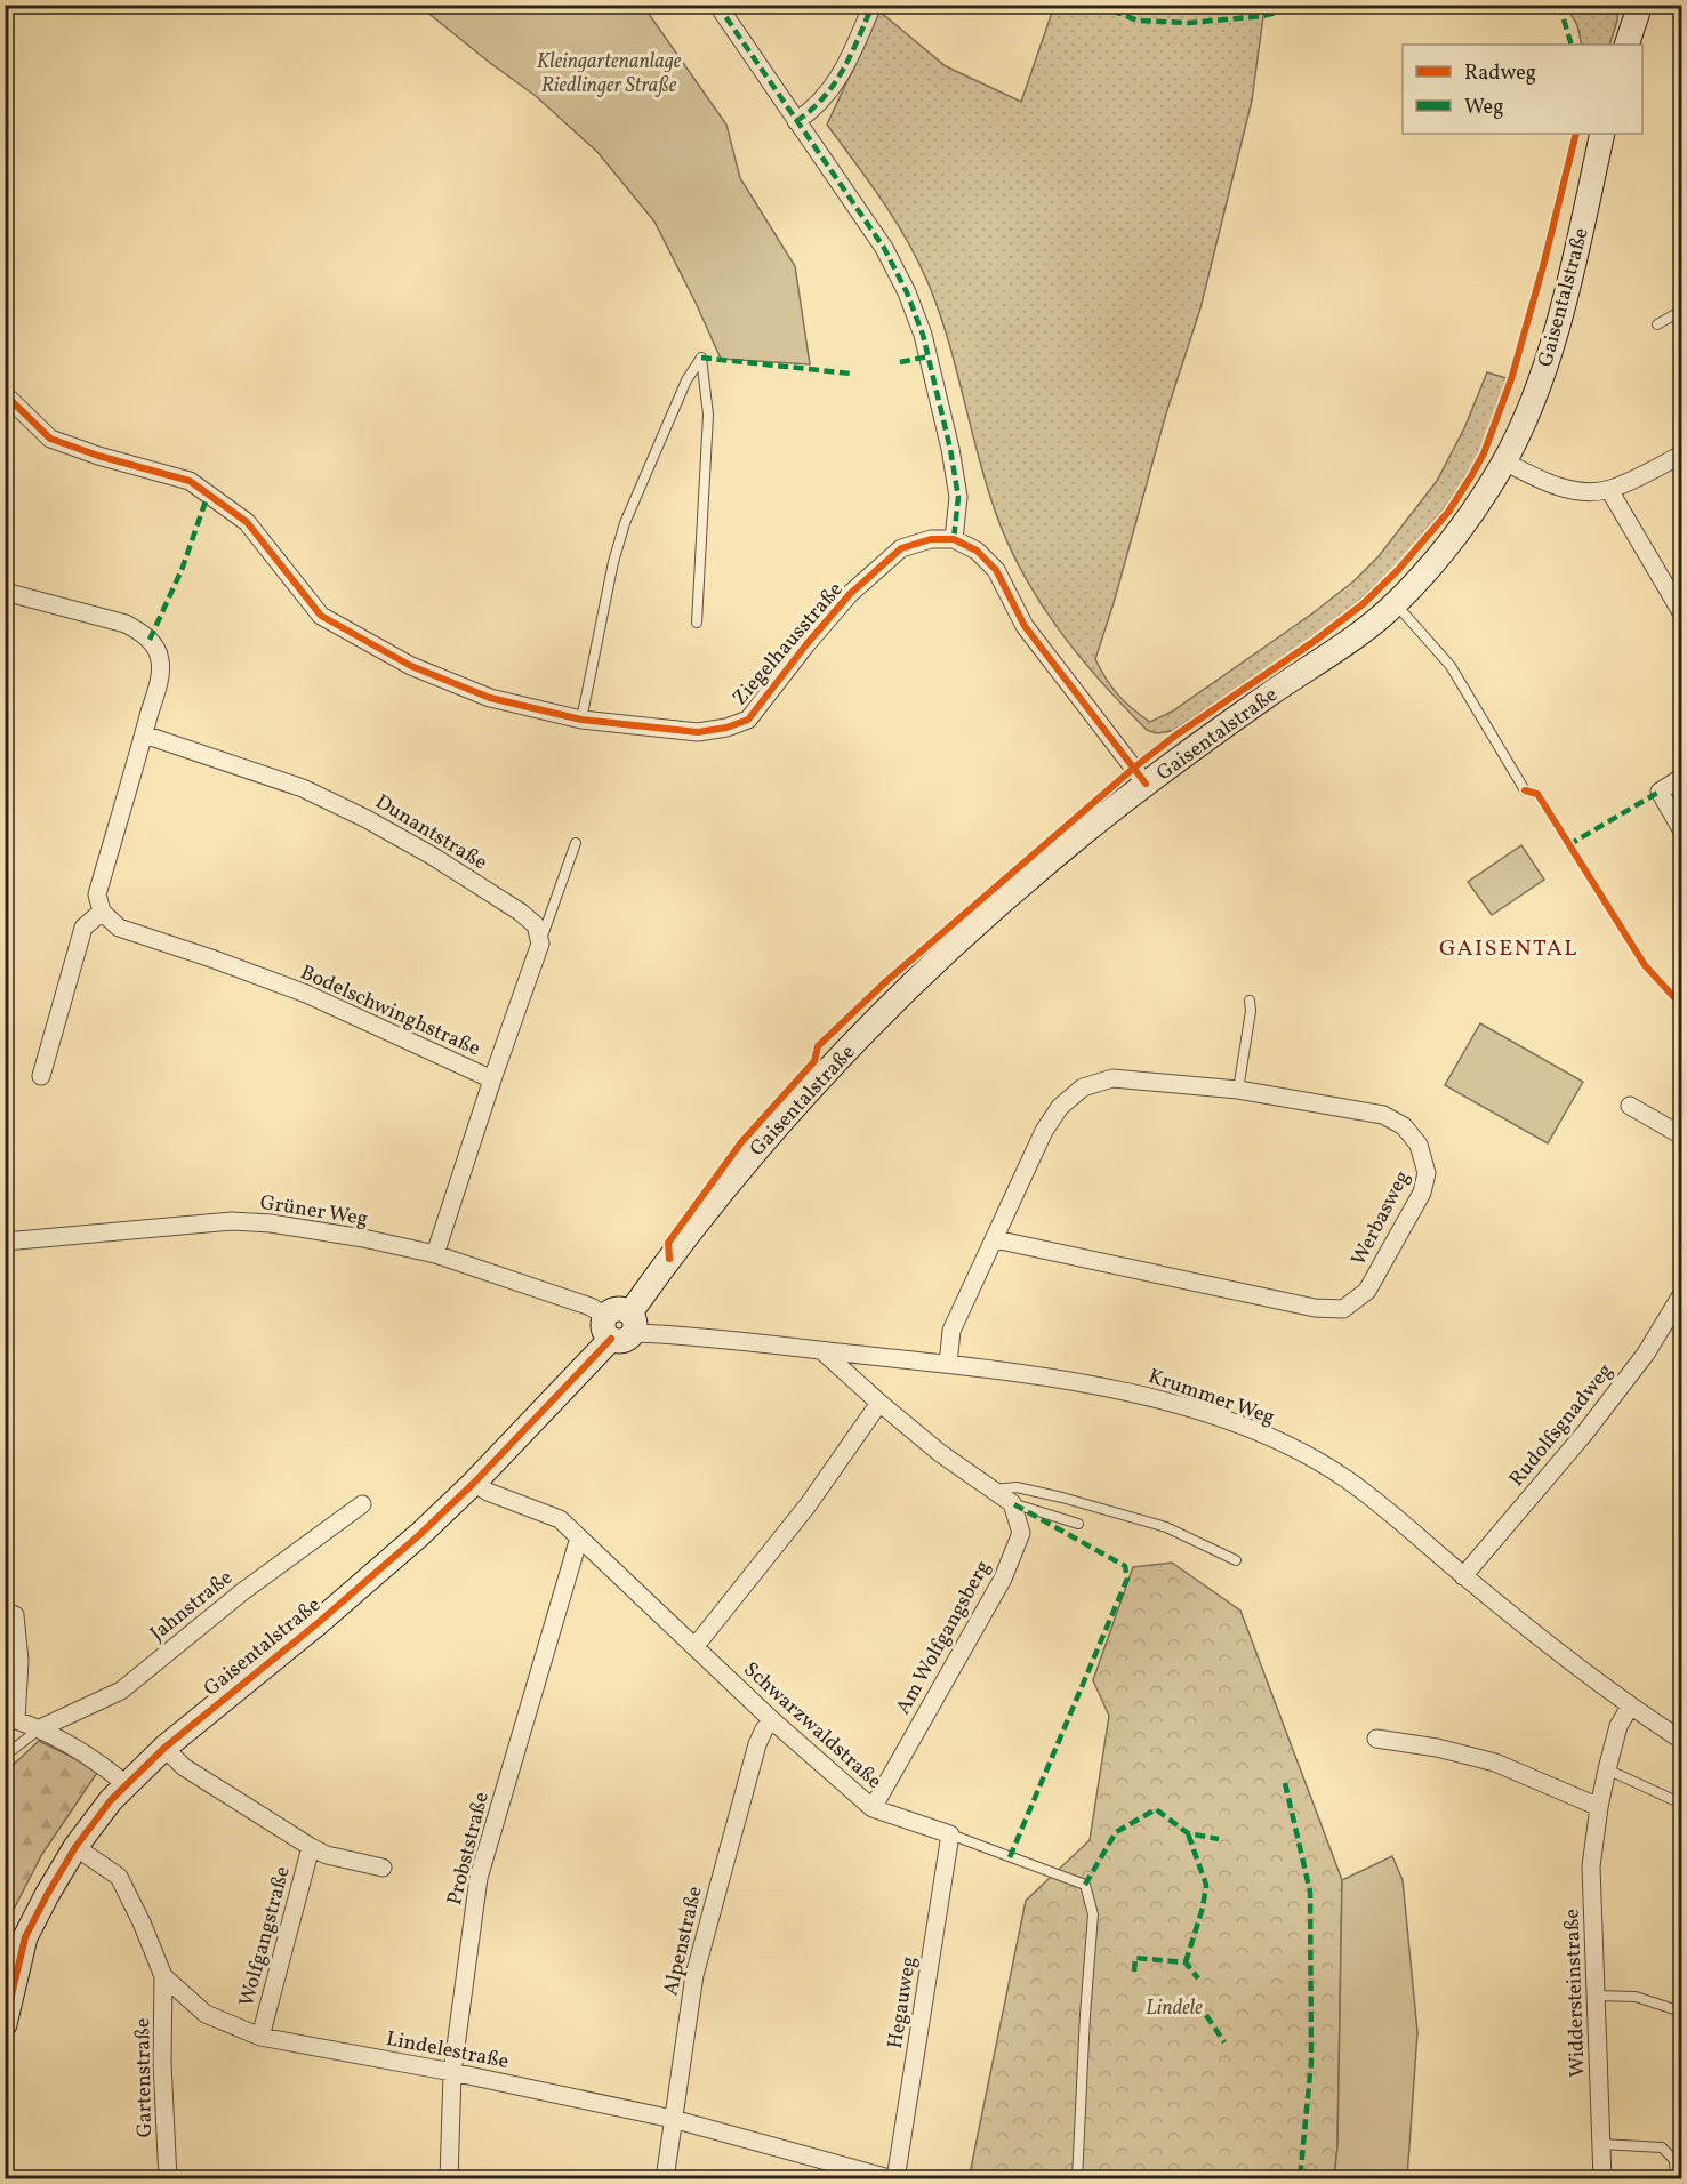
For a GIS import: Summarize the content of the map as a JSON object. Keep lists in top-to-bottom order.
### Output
{
  "streets": {
    "main road": ["Gaisentalstraße"],
    "street": [
      "Ziegelhausstraße",
      "Dunantstraße",
      "Bodelschwinghstraße",
      "Grüner Weg",
      "Werbasweg",
      "Krummer Weg",
      "Rudolfsgnadweg",
      "Jahnstraße",
      "Am Wolfgangsberg",
      "Schwarzwaldstraße",
      "Probststraße",
      "Wolfgangstraße",
      "Alpenstraße",
      "Widdersteinstraße",
      "Hegauweg",
      "Lindelestraße",
      "Gartenstraße"
    ]
  },
  "crossings": [
    ["Gaisentalstraße", "Grüner Weg"],
    ["Gaisentalstraße", "Krummer Weg"],
    ["Gaisentalstraße", "Schwarzwaldstraße"],
    ["Gaisentalstraße", "Wolfgangstraße"],
    ["Gaisentalstraße", "Lindelestraße"],
    ["Bodelschwinghstraße", "Grüner Weg"],
    ["Grüner Weg", "Krummer Weg"],
    ["Werbasweg", "Krummer Weg"],
    ["Krummer Weg", "Rudolfsgnadweg"],
    ["Krummer Weg", "Widdersteinstraße"],
    ["Am Wolfgangsberg", "Schwarzwaldstraße"],
    ["Schwarzwaldstraße", "Probststraße"],
    ["Schwarzwaldstraße", "Alpenstraße"],
    ["Schwarzwaldstraße", "Hegauweg"],
    ["Probststraße", "Lindelestraße"],
    ["Wolfgangstraße", "Lindelestraße"],
    ["Alpenstraße", "Lindelestraße"],
    ["Hegauweg", "Lindelestraße"],
    ["Lindelestraße", "Gartenstraße"]
  ],
  "districts": ["GAISENTAL"],
  "parks": ["Kleingartenanlage Riedlinger Straße", "Lindele"],
  "legend": ["Radweg", "Weg"]
}
